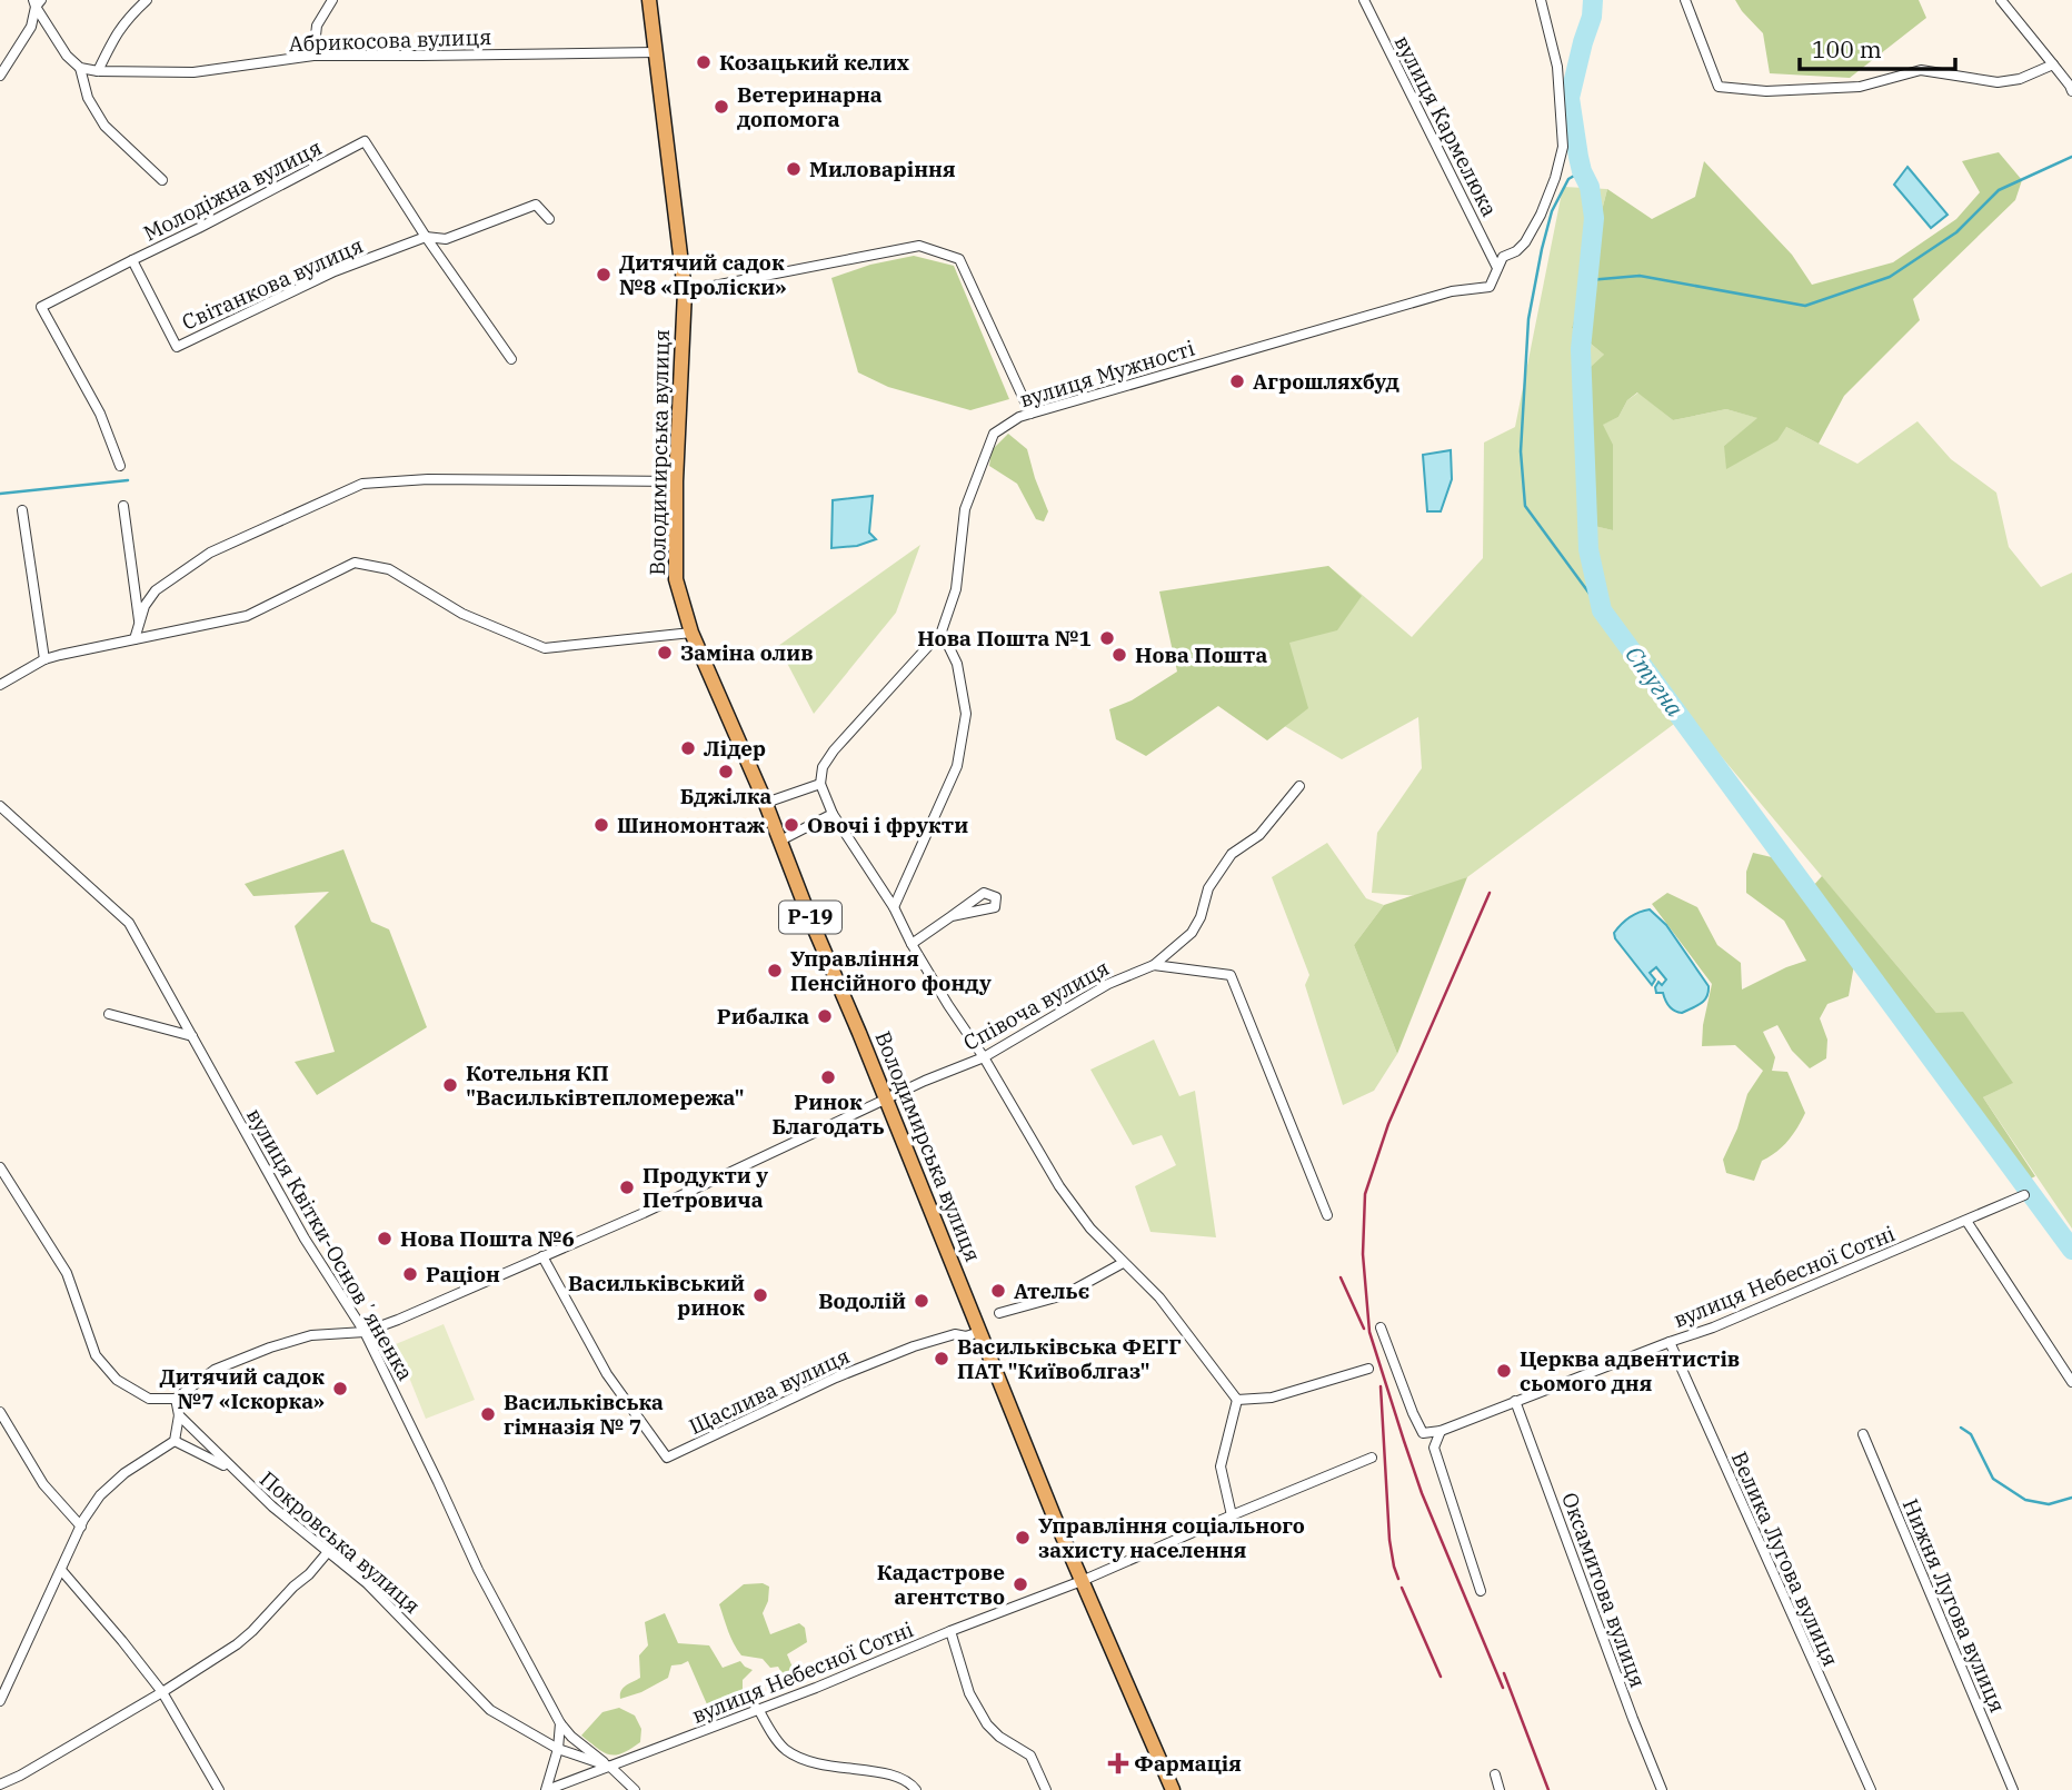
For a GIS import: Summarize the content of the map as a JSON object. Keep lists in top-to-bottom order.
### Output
{
  "streets": {
    "main road": ["Володимирська вулиця", "Р-19"],
    "street": [
      "Абрикосова вулиця",
      "вулиця Кармелюка",
      "Молодіжна вулиця",
      "Світанкова вулиця",
      "вулиця Мужності",
      "Співоча вулиця",
      "вулиця Квітки-Основʼяненка",
      "вулиця Небесної Сотні",
      "Щаслива вулиця",
      "Покровська вулиця",
      "Велика Лугова вулиця",
      "Оксамитова вулиця",
      "Нижня Лугова вулиця"
    ]
  },
  "crossings": [
    ["Абрикосова вулиця", "Володимирська вулиця"],
    ["вулиця Кармелюка", "вулиця Мужності"],
    ["Молодіжна вулиця", "Світанкова вулиця"],
    ["Володимирська вулиця", "Співоча вулиця"],
    ["Володимирська вулиця", "вулиця Небесної Сотні"],
    ["Володимирська вулиця", "Щаслива вулиця"],
    ["вулиця Небесної Сотні", "Покровська вулиця"],
    ["вулиця Небесної Сотні", "Велика Лугова вулиця"],
    ["вулиця Небесної Сотні", "Оксамитова вулиця"]
  ],
  "water": ["Стугна"],
  "places": {
    "other": [
      "Козацький келих",
      "Ветеринарна допомога",
      "Миловаріння",
      "Дитячий садок №8 «Проліски»",
      "Агрошляхбуд",
      "Нова Пошта №1",
      "Заміна олив",
      "Нова Пошта",
      "Лідер",
      "Бджілка",
      "Шиномонтаж",
      "Овочі і фрукти",
      "Управління Пенсійного фонду",
      "Рибалка",
      "Ринок Благодать",
      "Котельня КП \"Васильківтепломережа\"",
      "Продукти у Петровича",
      "Нова Пошта №6",
      "Раціон",
      "Ательє",
      "Васильківський ринок",
      "Водолій",
      "Васильківська ФЕГГ ПАТ \"Київоблгаз\"",
      "Церква адвентистів сьомого дня",
      "Дитячий садок №7 «Іскорка»",
      "Васильківська гімназія № 7",
      "Управління соціального захисту населення",
      "Кадастрове агентство"
    ],
    "health": ["Фармація"]
  },
  "scale_bar": "100 m"
}
